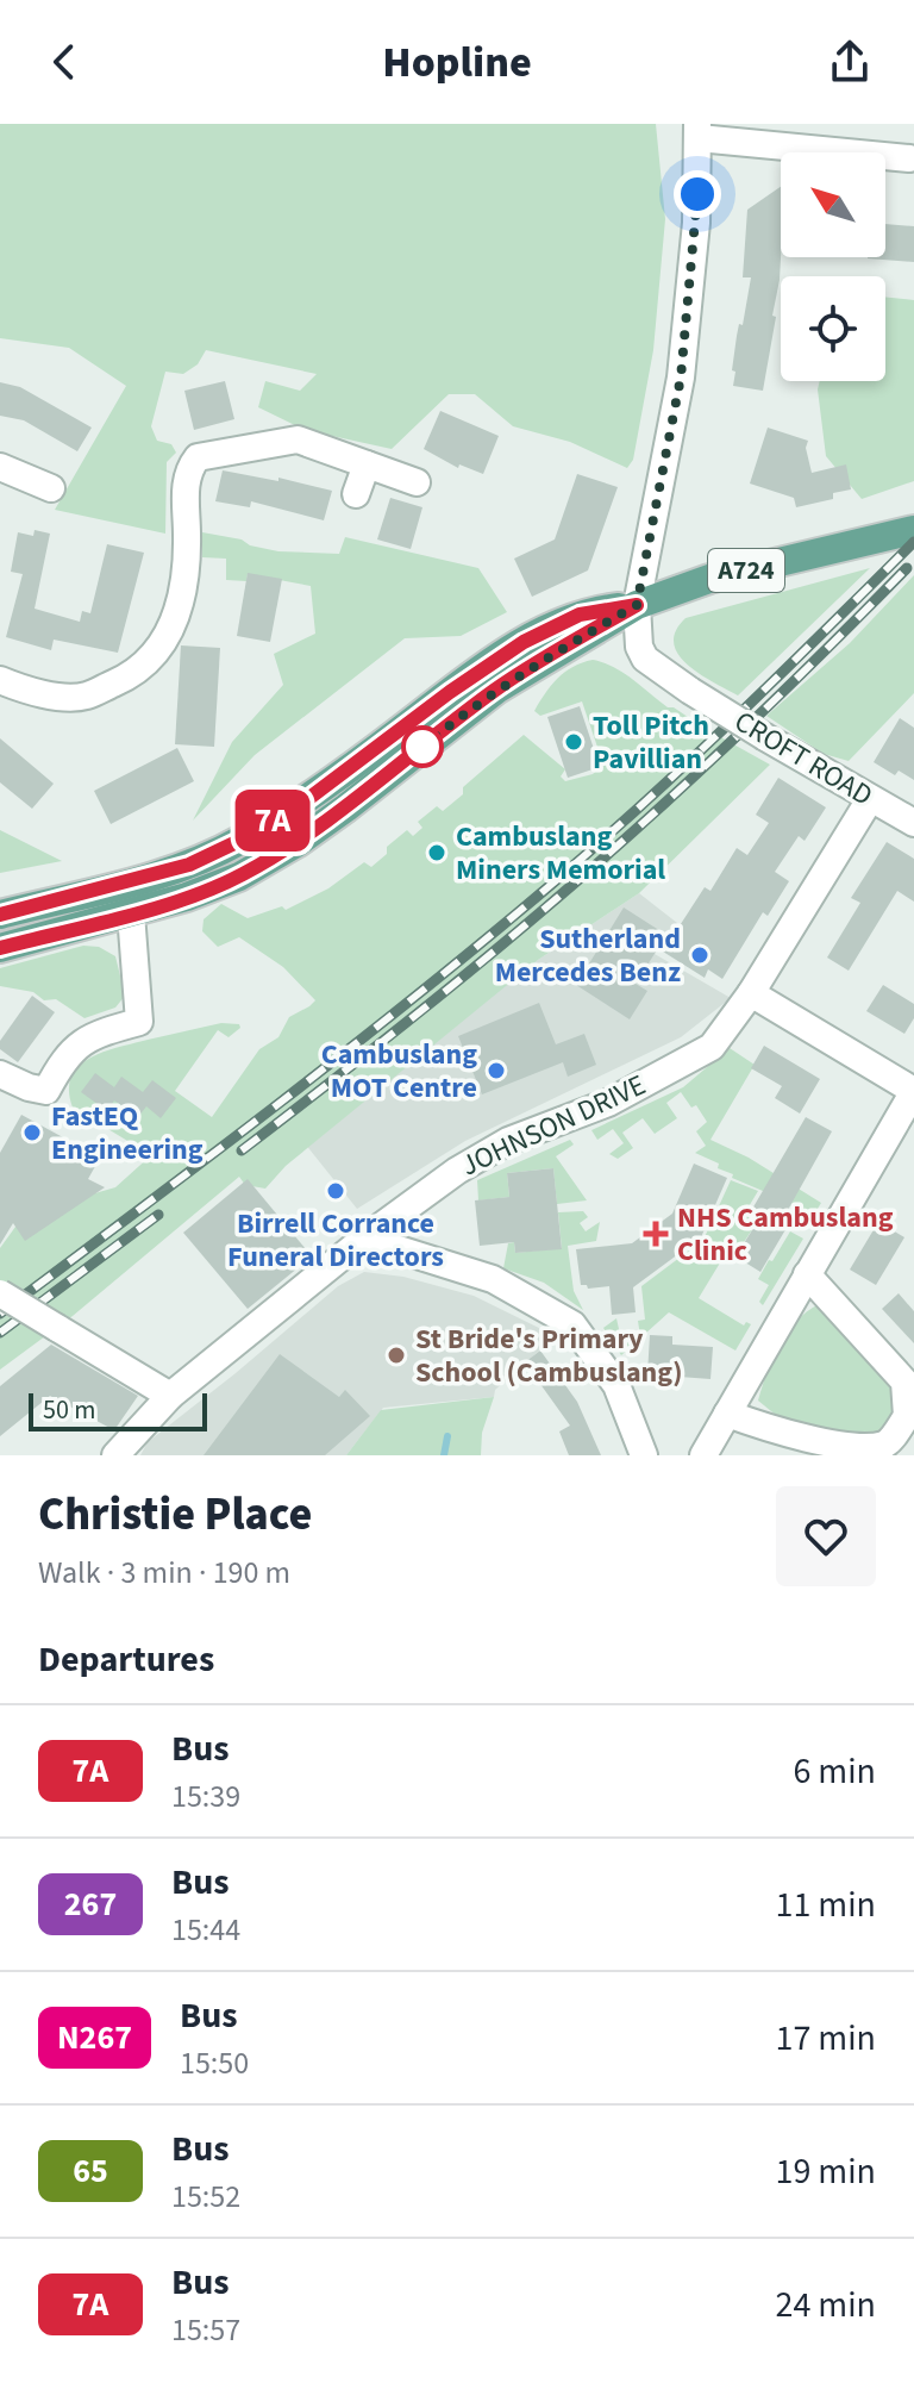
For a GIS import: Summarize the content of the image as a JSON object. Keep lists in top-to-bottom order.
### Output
{
  "streets": {
    "main road": ["A724"],
    "street": ["CROFT ROAD", "JOHNSON DRIVE"]
  },
  "crossings": [
    ["A724", "CROFT ROAD"],
    ["CROFT ROAD", "JOHNSON DRIVE"]
  ],
  "places": {
    "other": [
      "Toll Pitch Pavillian",
      "Cambuslang Miners Memorial",
      "Sutherland Mercedes Benz",
      "Cambuslang MOT Centre",
      "FastEQ Engineering",
      "Birrell Corrance Funeral Directors",
      "St Bride's Primary School (Cambuslang)"
    ],
    "health": ["NHS Cambuslang Clinic"]
  },
  "lines": ["bus line 7A"],
  "scale_bar": "50 m",
  "north": "top left",
  "page": {
    "header": "Hopline",
    "on_map": "7A",
    "scale": "50 m",
    "heading": [
      ["Christie Place", "Walk · 3 min · 190 m"],
      "Departures"
    ],
    "list": [
      {
        "mark": "7A",
        "name": "Bus",
        "note": "15:39",
        "value": "6 min"
      },
      {
        "mark": "267",
        "name": "Bus",
        "note": "15:44",
        "value": "11 min"
      },
      {
        "mark": "N267",
        "name": "Bus",
        "note": "15:50",
        "value": "17 min"
      },
      {
        "mark": "65",
        "name": "Bus",
        "note": "15:52",
        "value": "19 min"
      },
      {
        "mark": "7A",
        "name": "Bus",
        "note": "15:57",
        "value": "24 min"
      }
    ]
  }
}
